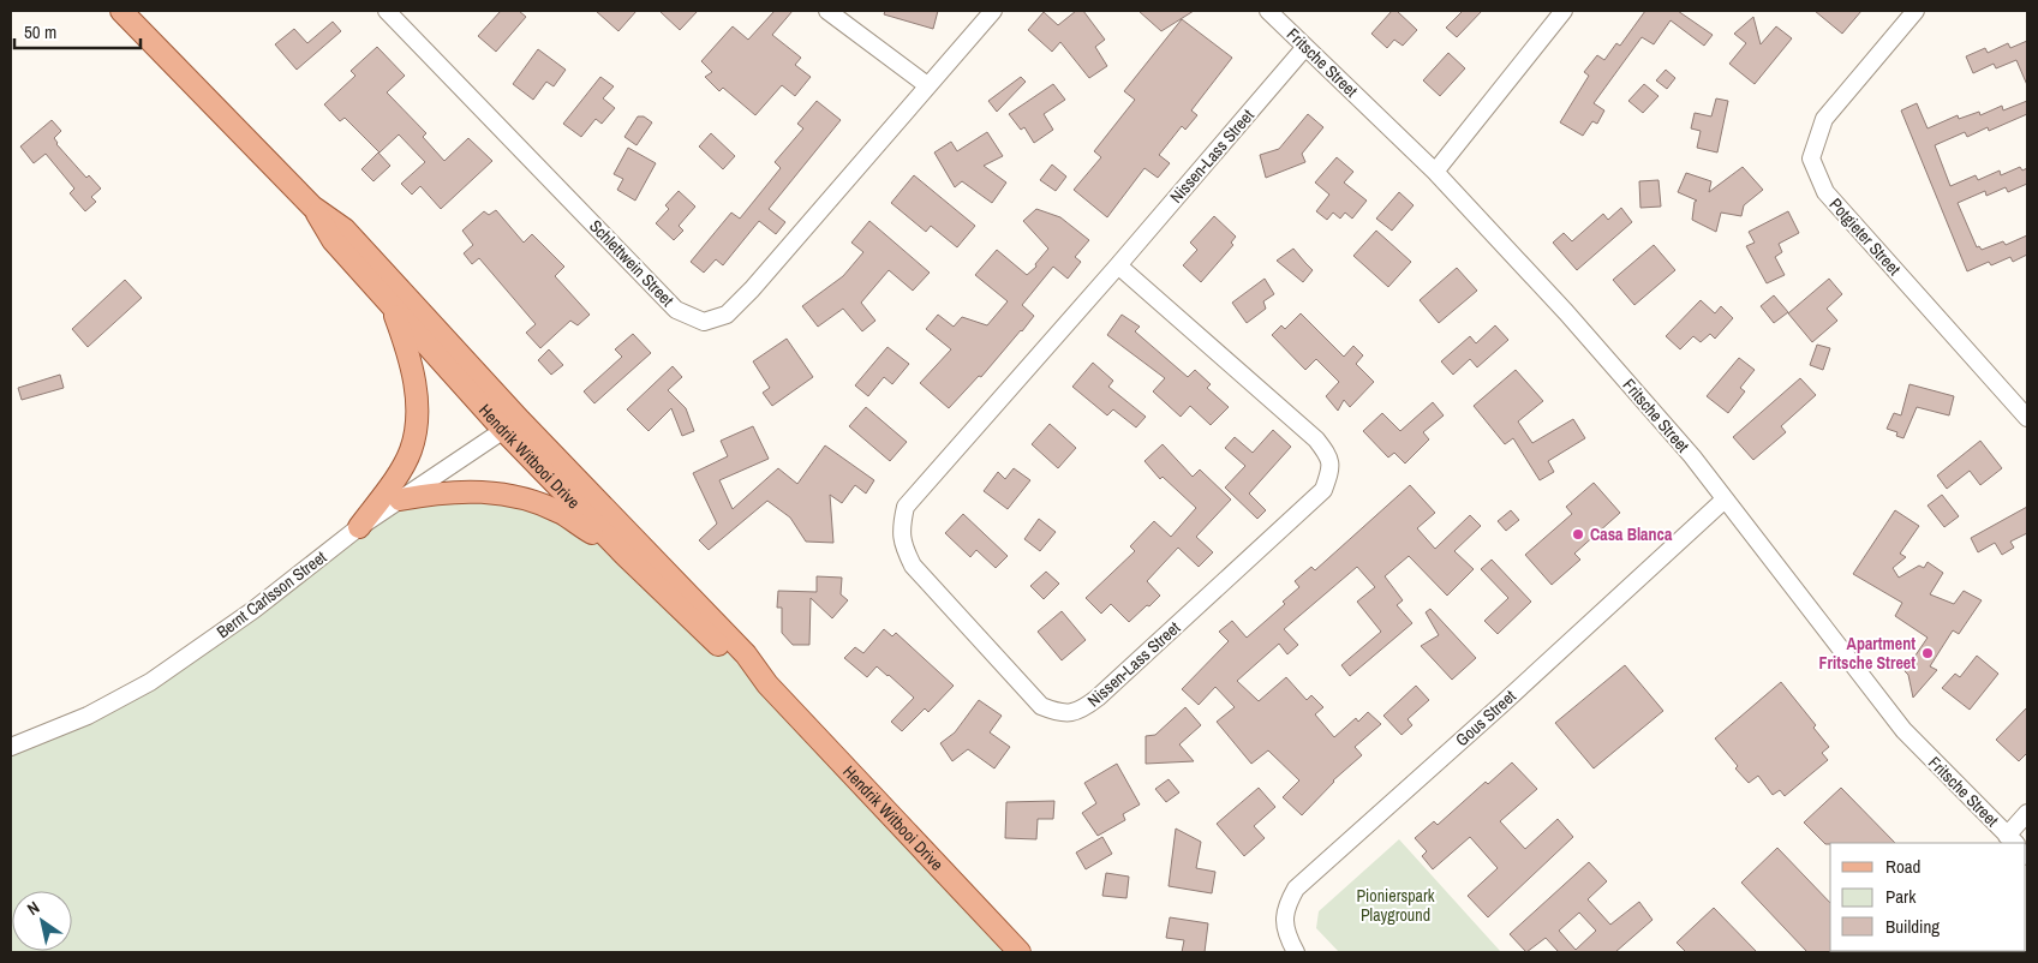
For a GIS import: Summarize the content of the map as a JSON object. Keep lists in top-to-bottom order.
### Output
{
  "streets": {
    "main road": ["Hendrik Witbooi Drive"],
    "street": [
      "Fritsche Street",
      "Nissen-Lass Street",
      "Potgieter Street",
      "Schlettwein Street",
      "Bernt Carlsson Street",
      "Gous Street"
    ]
  },
  "crossings": [
    ["Fritsche Street", "Nissen-Lass Street"],
    ["Fritsche Street", "Gous Street"],
    ["Hendrik Witbooi Drive", "Bernt Carlsson Street"]
  ],
  "parks": ["Pionierspark Playground"],
  "places": ["Casa Blanca", "Apartment Fritsche Street"],
  "legend": ["Road", "Park", "Building"],
  "scale_bar": "50 m",
  "north": "top left"
}
